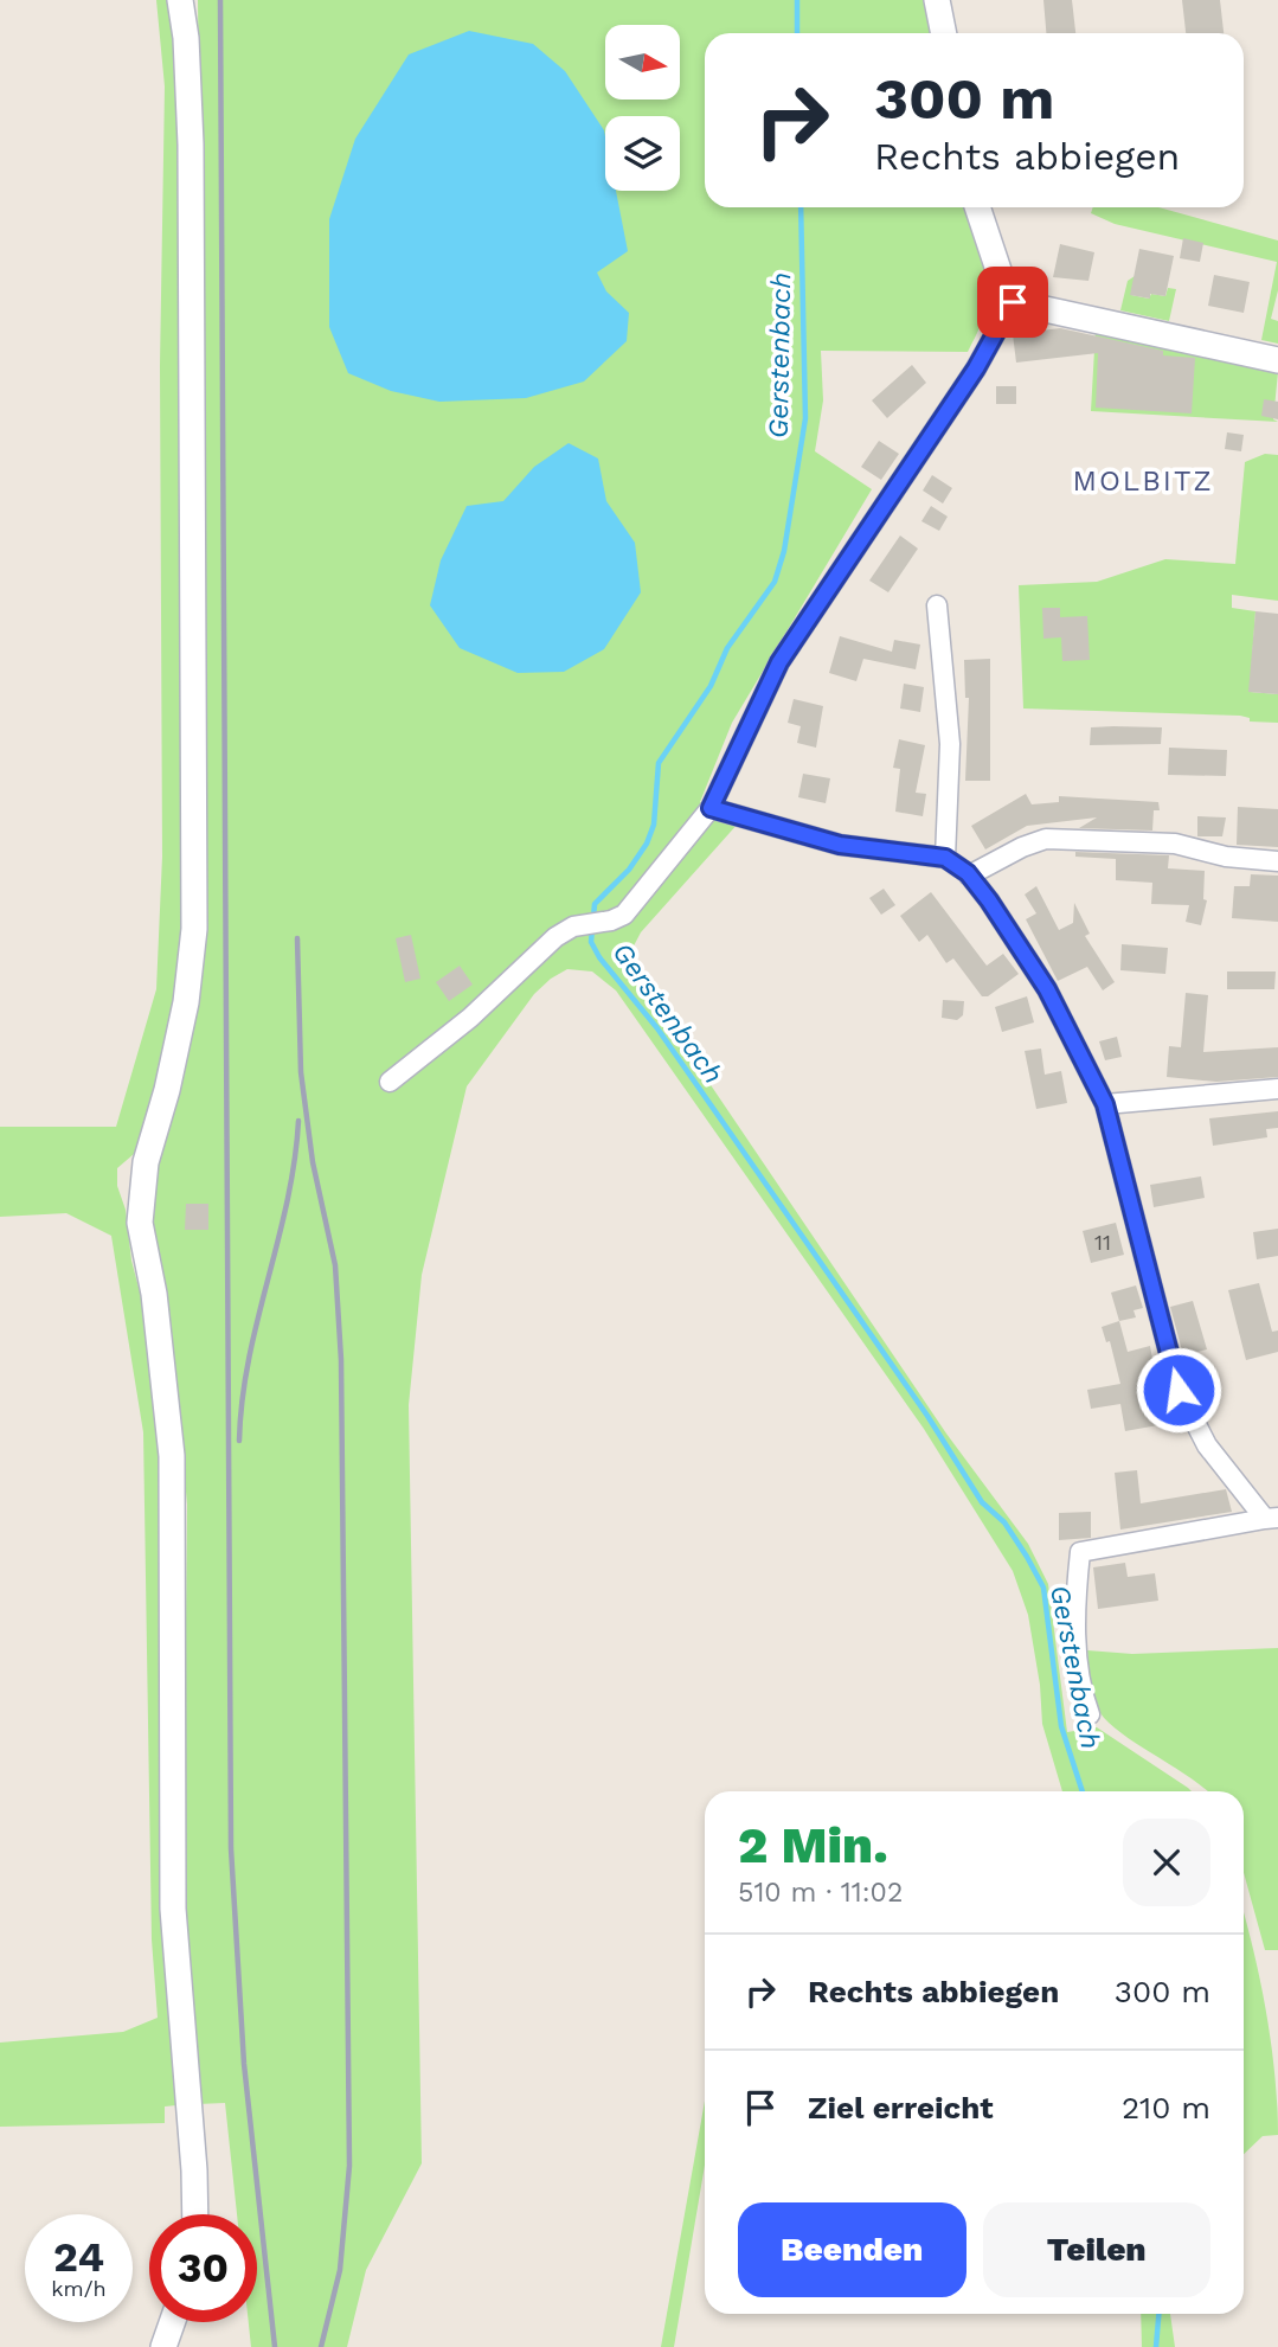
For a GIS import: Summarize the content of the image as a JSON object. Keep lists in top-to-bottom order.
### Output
{
  "districts": ["MOLBITZ"],
  "water": ["Gerstenbach"],
  "house_numbers": ["11"],
  "north": "right",
  "page": {
    "turn": ["300 m", "Rechts abbiegen"],
    "heading": ["2 Min.", "510 m · 11:02"],
    "list": [
      {
        "name": "Rechts abbiegen",
        "value": "300 m"
      },
      {
        "name": "Ziel erreicht",
        "value": "210 m"
      }
    ],
    "buttons": ["Beenden", "Teilen"],
    "speed": "24 km/h",
    "limit": "30"
  }
}
